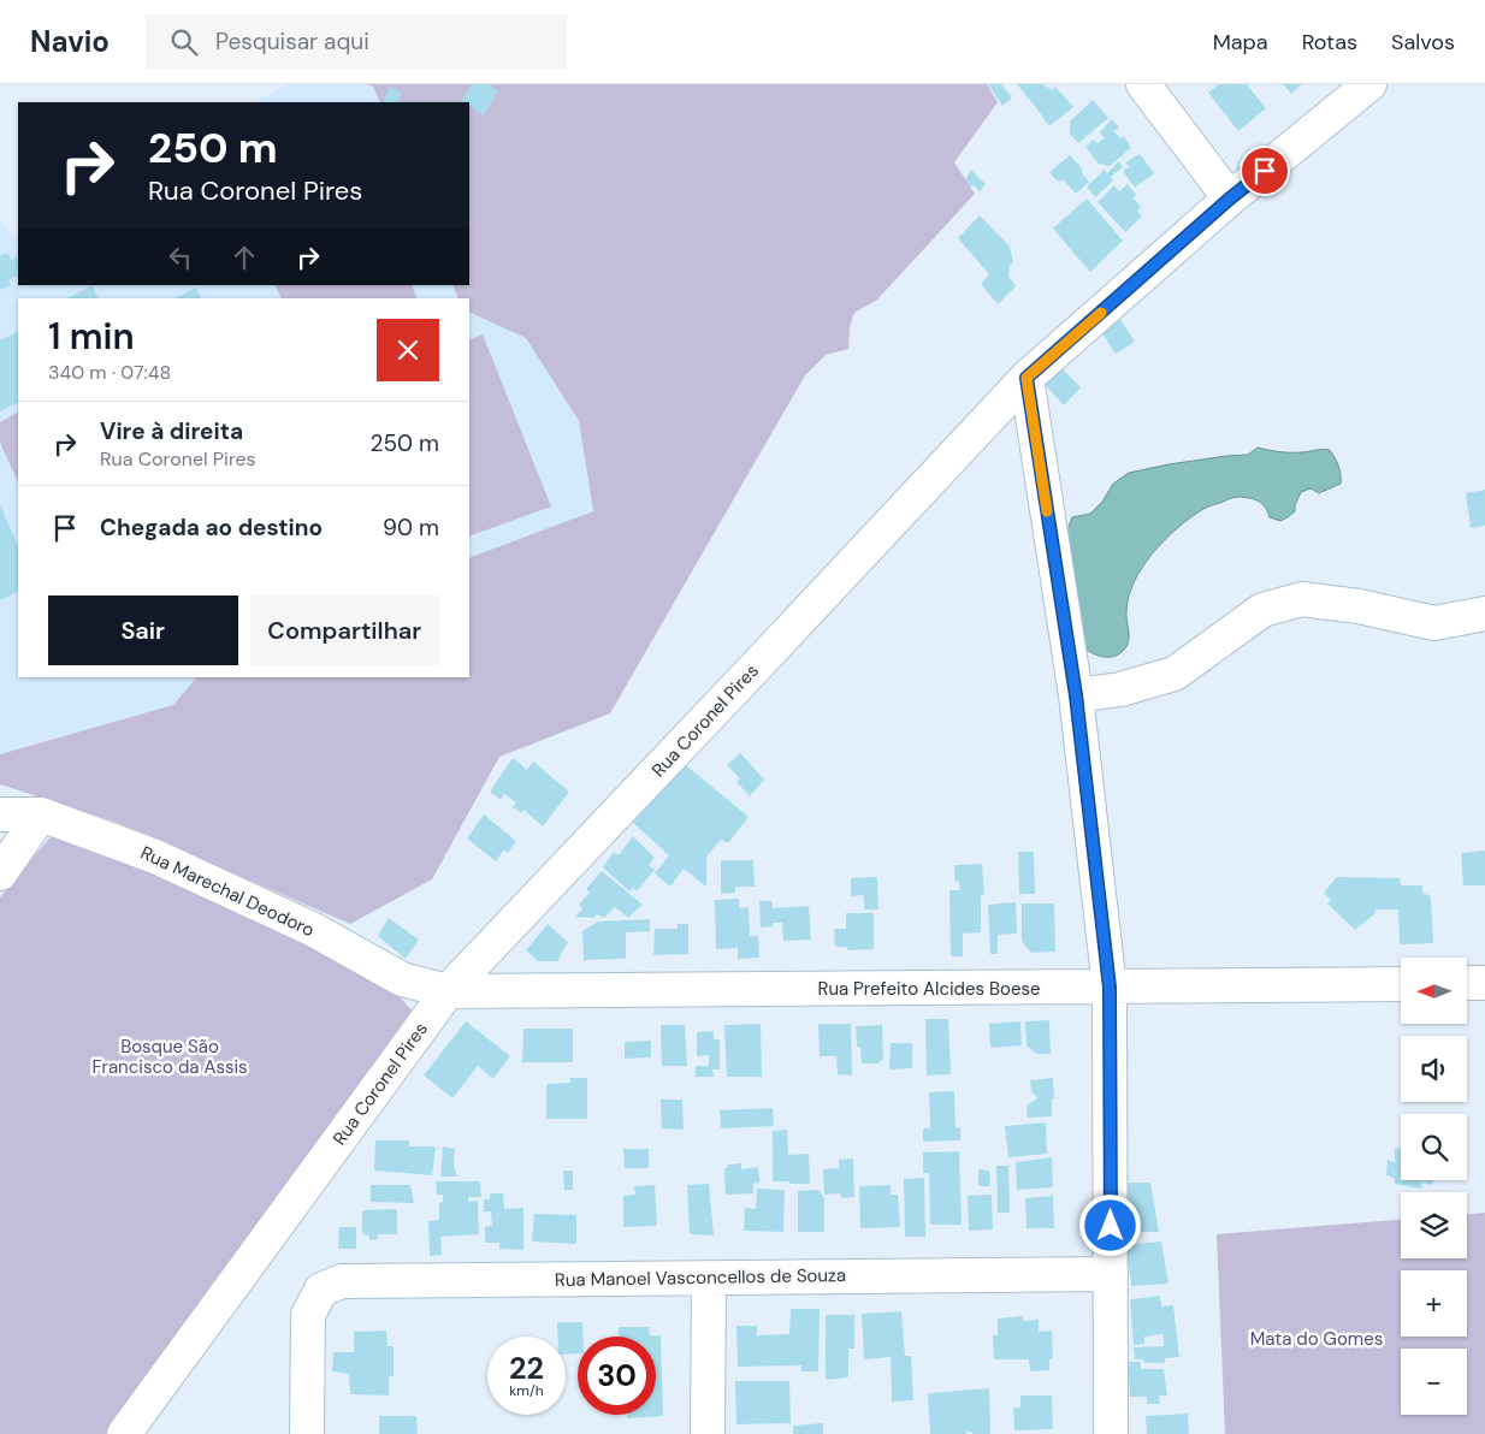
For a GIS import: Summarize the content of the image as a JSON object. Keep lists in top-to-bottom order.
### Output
{
  "streets": {
    "street": [
      "Rua Coronel Pires",
      "Rua Marechal Deodoro",
      "Rua Prefeito Alcides Boese",
      "Rua Manoel Vasconcellos de Souza"
    ]
  },
  "crossings": [
    ["Rua Coronel Pires", "Rua Marechal Deodoro"],
    ["Rua Coronel Pires", "Rua Prefeito Alcides Boese"],
    ["Rua Marechal Deodoro", "Rua Prefeito Alcides Boese"]
  ],
  "parks": ["Bosque São Francisco da Assis", "Mata do Gomes"],
  "north": "left",
  "page": {
    "header": "Navio",
    "search": "Pesquisar aqui",
    "nav": ["Mapa", "Rotas", "Salvos"],
    "turn": ["250 m", "Rua Coronel Pires"],
    "heading": ["1 min", "340 m · 07:48"],
    "list": [
      {
        "name": "Vire à direita",
        "note": "Rua Coronel Pires",
        "value": "250 m"
      },
      {
        "name": "Chegada ao destino",
        "value": "90 m"
      }
    ],
    "buttons": ["Sair", "Compartilhar"],
    "map_buttons": ["+", "−"],
    "speed": "22 km/h",
    "limit": "30"
  }
}
